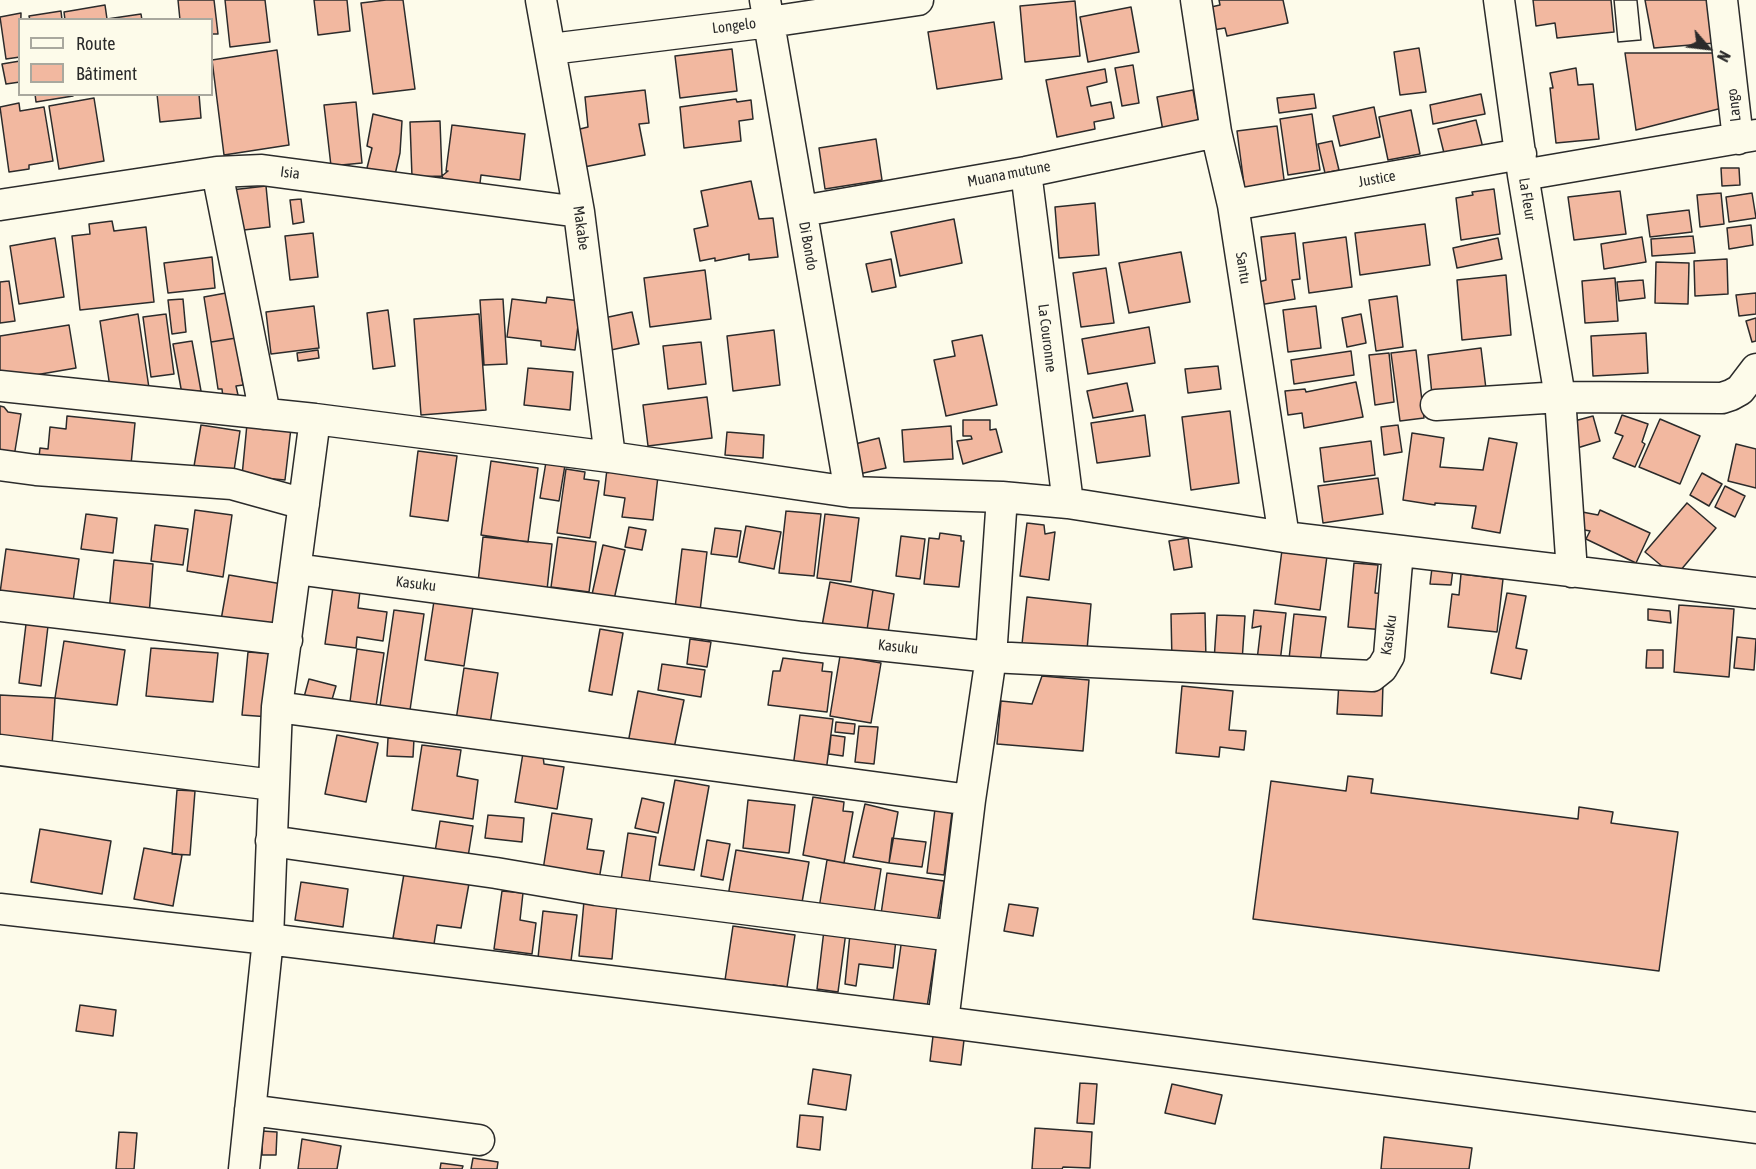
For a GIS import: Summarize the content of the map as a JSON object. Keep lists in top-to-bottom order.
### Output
{
  "streets": {
    "street": [
      "Longelo",
      "Lango",
      "Isia",
      "Muana mutune",
      "Justice",
      "La Fleur",
      "Makabe",
      "Di Bondo",
      "Santu",
      "La Couronne",
      "Kasuku"
    ]
  },
  "crossings": [
    ["Longelo", "Makabe"],
    ["Longelo", "Di Bondo"],
    ["Lango", "Justice"],
    ["Isia", "Makabe"],
    ["Muana mutune", "Di Bondo"],
    ["Muana mutune", "Santu"],
    ["Muana mutune", "La Couronne"],
    ["Justice", "La Fleur"],
    ["Justice", "Santu"]
  ],
  "legend": ["Route", "Bâtiment"],
  "north": "bottom right"
}
